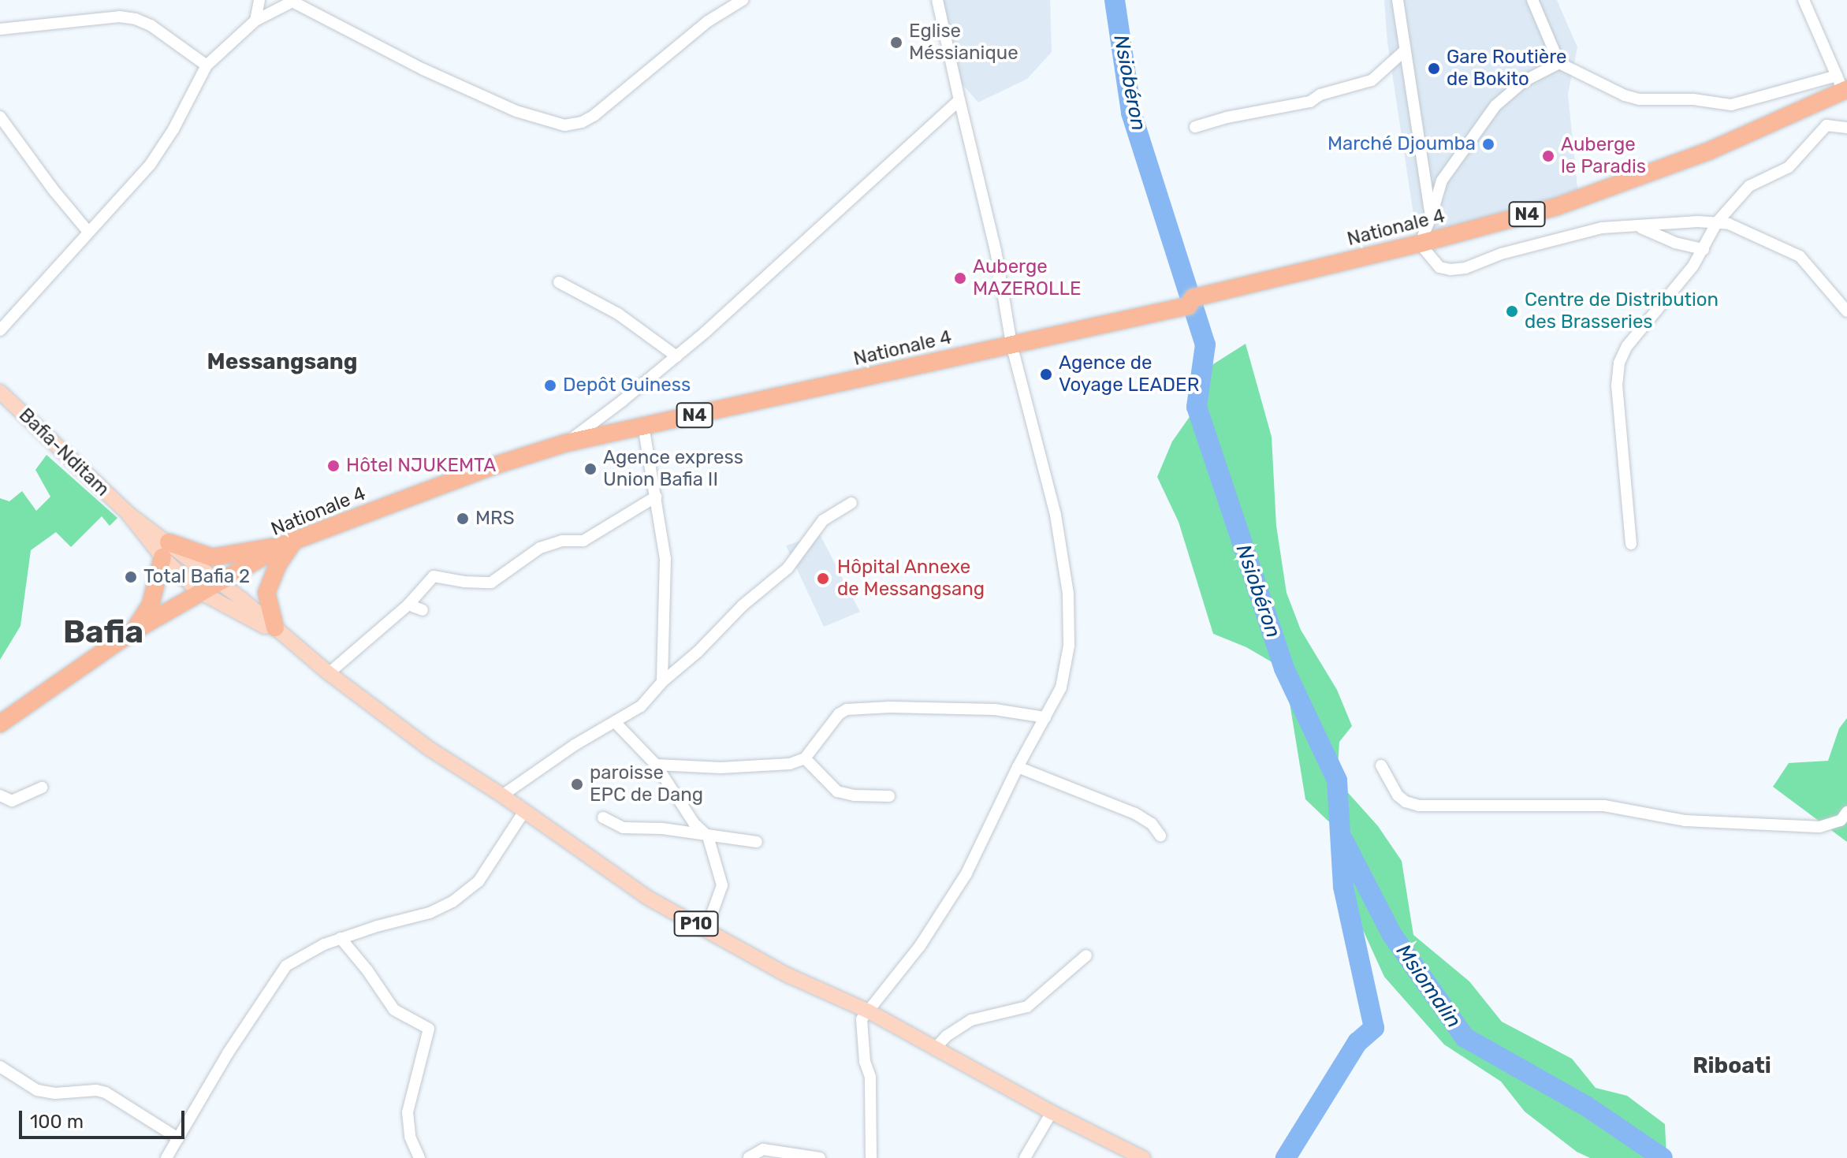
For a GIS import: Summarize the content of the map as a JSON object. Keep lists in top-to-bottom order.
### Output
{
  "streets": {
    "highway": ["N4", "Nationale 4"],
    "main road": ["Bafia-Nditam", "P10"]
  },
  "crossings": [
    ["Nationale 4", "P10"]
  ],
  "districts": ["Messangsang", "Bafia", "Riboati"],
  "water": ["Nsiobéron", "Msiomalin"],
  "places": [
    "Eglise Méssianique",
    "Gare Routière de Bokito",
    "Marché Djoumba",
    "Auberge le Paradis",
    "Auberge MAZEROLLE",
    "Centre de Distribution des Brasseries",
    "Agence de Voyage LEADER",
    "Depôt Guiness",
    "Hôtel NJUKEMTA",
    "Agence express Union Bafia II",
    "MRS",
    "Total Bafia 2",
    "Hôpital Annexe de Messangsang",
    "paroisse EPC de Dang"
  ],
  "scale_bar": "100 m"
}
